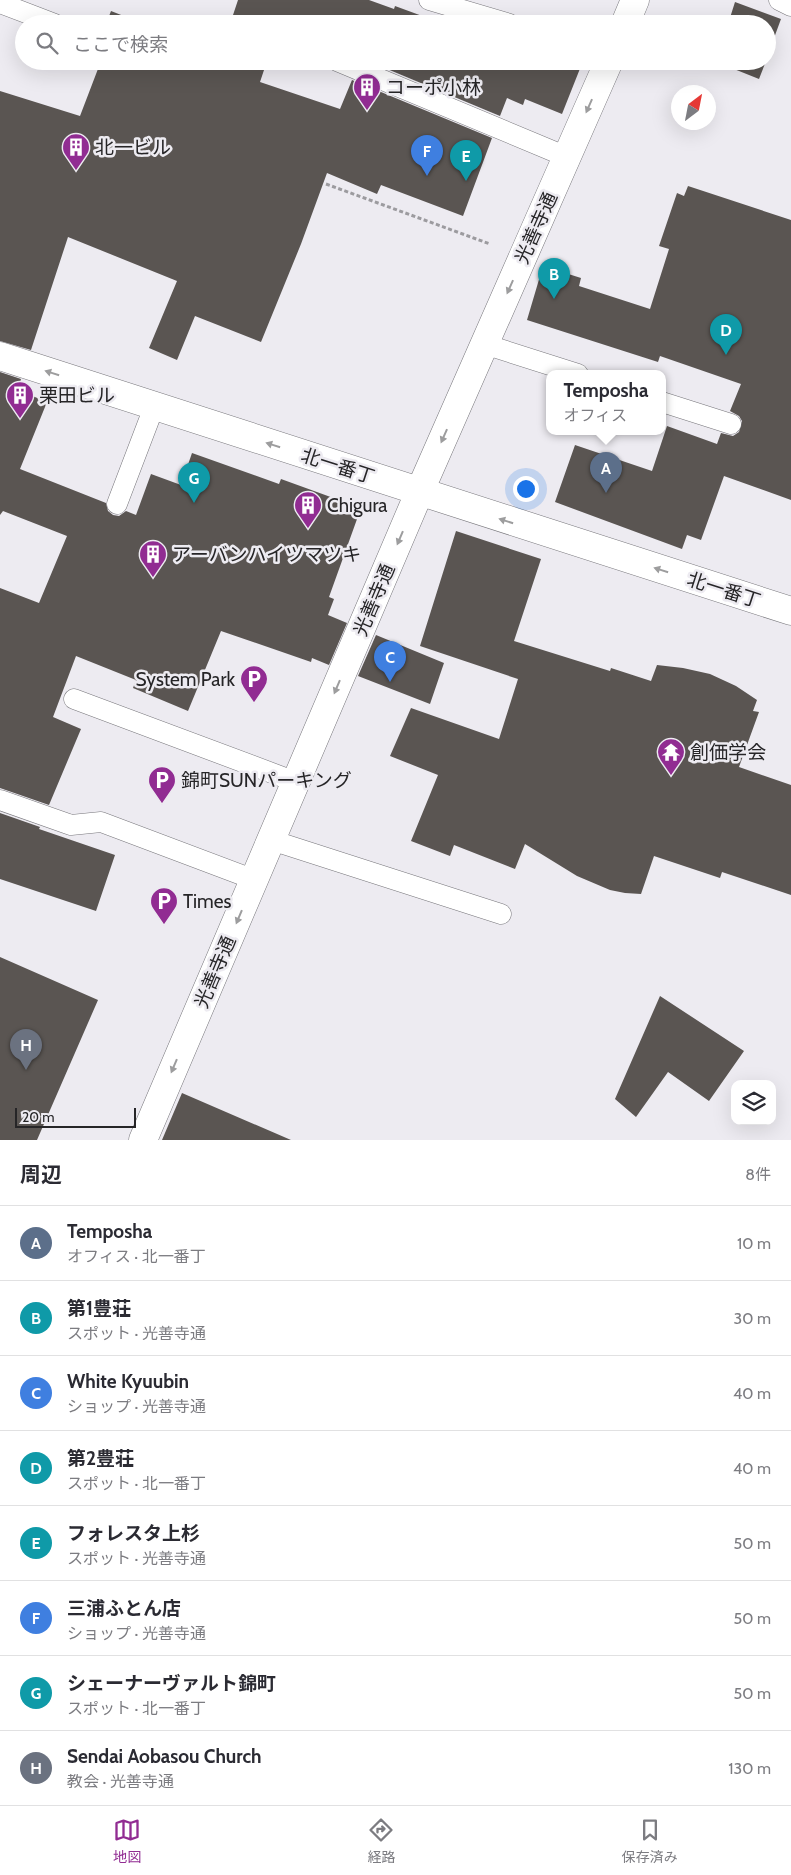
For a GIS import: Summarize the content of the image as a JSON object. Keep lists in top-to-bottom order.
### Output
{
  "streets": {
    "street": ["光善寺通", "北一番丁"]
  },
  "crossings": [
    ["光善寺通", "北一番丁"]
  ],
  "one_way": ["光善寺通", "北一番丁"],
  "places": {
    "building": [
      "コーポ小林",
      "北一ビル",
      "栗田ビル",
      "Chigura",
      "アーバンハイツマツキ"
    ],
    "parking": ["System Park", "錦町SUNパーキング", "Times"],
    "temple": ["創価学会"]
  },
  "scale_bar": "20 m",
  "north": "top right",
  "page": {
    "search": "ここで検索",
    "pins": [
      "F",
      "E",
      "B",
      "D",
      "A",
      "G",
      "C",
      "H"
    ],
    "popup": ["Temposha", "オフィス"],
    "scale": "20 m",
    "heading": ["周辺", "8件"],
    "list": [
      {
        "mark": "A",
        "name": "Temposha",
        "note": "オフィス · 北一番丁",
        "value": "10 m"
      },
      {
        "mark": "B",
        "name": "第1豊荘",
        "note": "スポット · 光善寺通",
        "value": "30 m"
      },
      {
        "mark": "C",
        "name": "White Kyuubin",
        "note": "ショップ · 光善寺通",
        "value": "40 m"
      },
      {
        "mark": "D",
        "name": "第2豊荘",
        "note": "スポット · 北一番丁",
        "value": "40 m"
      },
      {
        "mark": "E",
        "name": "フォレスタ上杉",
        "note": "スポット · 光善寺通",
        "value": "50 m"
      },
      {
        "mark": "F",
        "name": "三浦ふとん店",
        "note": "ショップ · 光善寺通",
        "value": "50 m"
      },
      {
        "mark": "G",
        "name": "シェーナーヴァルト錦町",
        "note": "スポット · 北一番丁",
        "value": "50 m"
      },
      {
        "mark": "H",
        "name": "Sendai Aobasou Church",
        "note": "教会 · 光善寺通",
        "value": "130 m"
      }
    ],
    "nav": ["地図", "経路", "保存済み"]
  }
}
